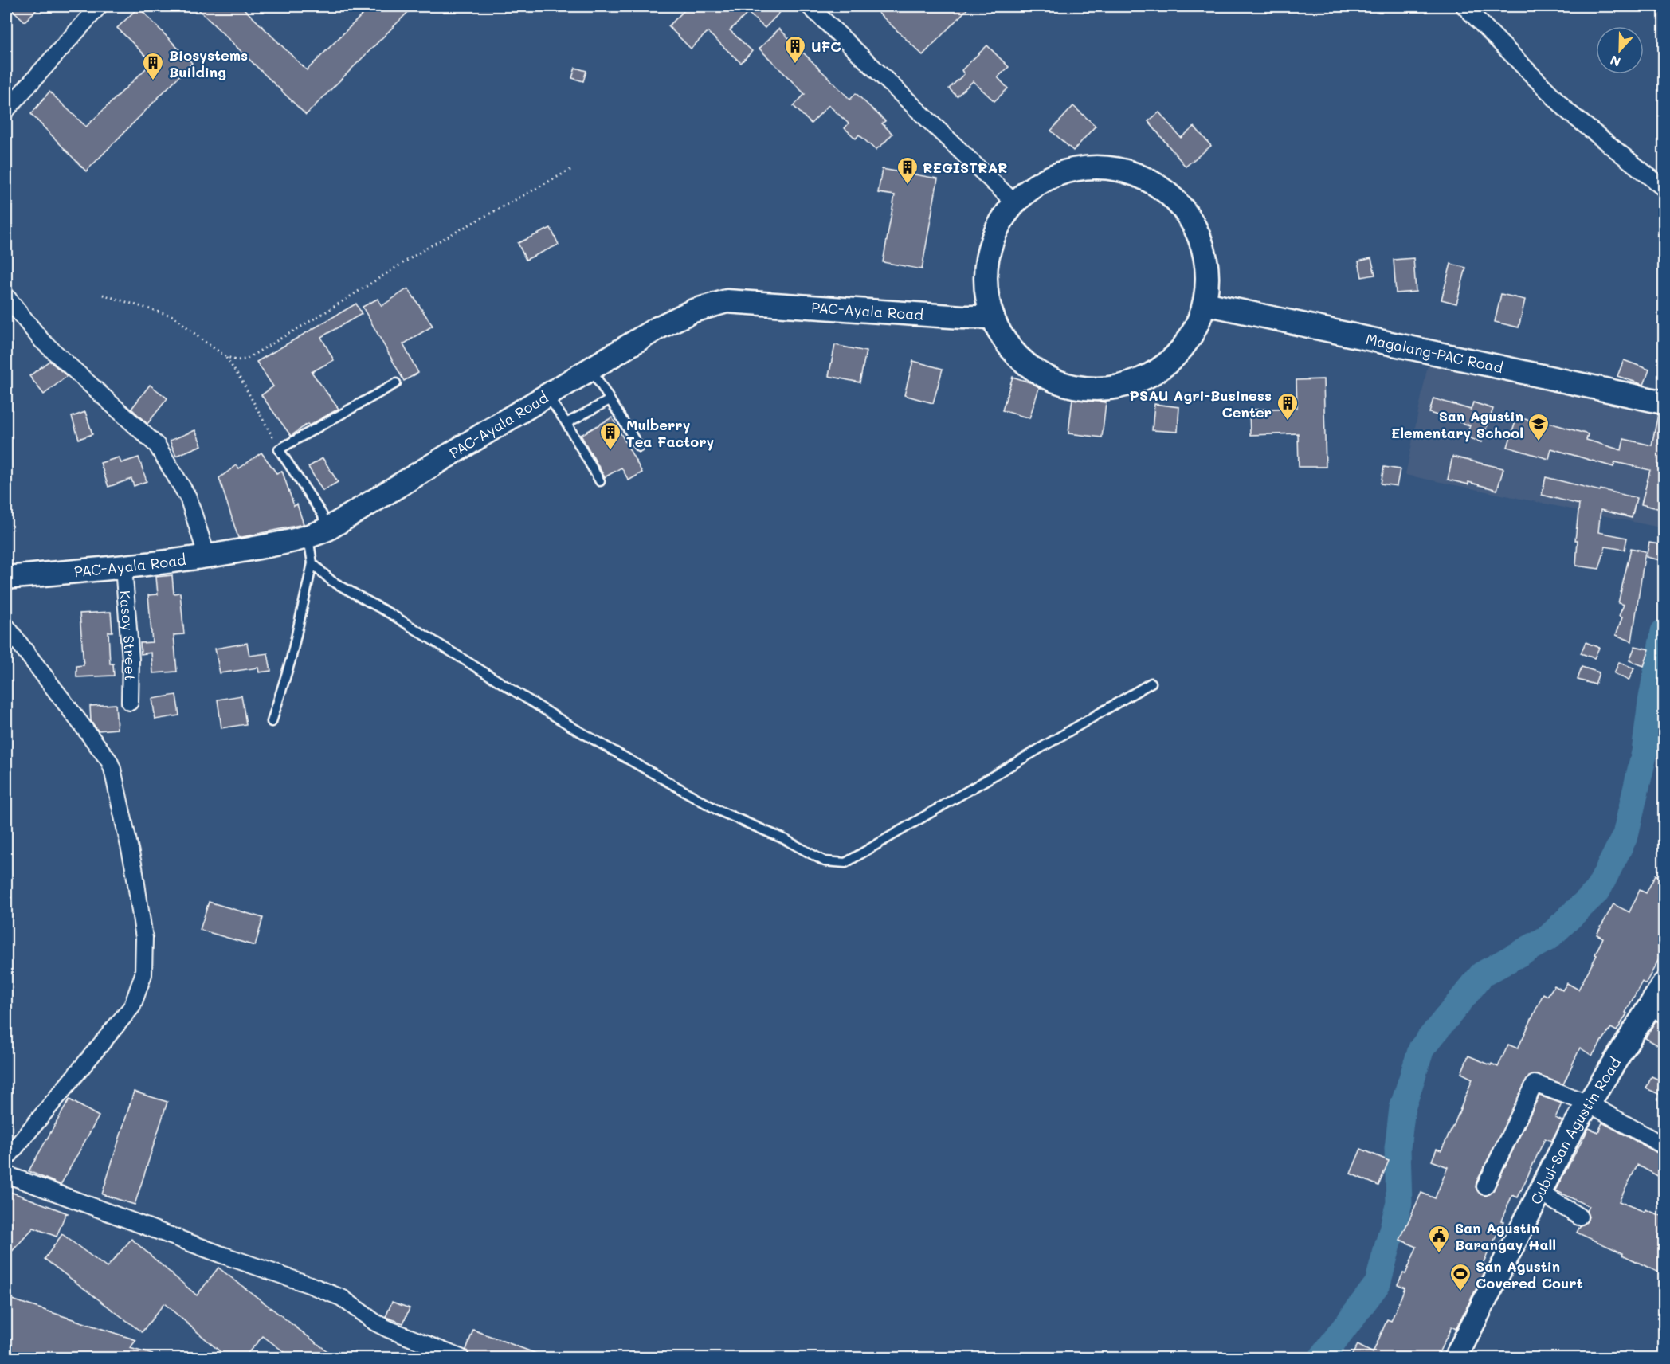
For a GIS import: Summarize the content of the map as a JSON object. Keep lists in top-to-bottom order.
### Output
{
  "streets": {
    "street": [
      "PAC-Ayala Road",
      "Magalang-PAC Road",
      "Kasoy Street",
      "Cubul-San Agustin Road"
    ]
  },
  "crossings": [
    ["PAC-Ayala Road", "Kasoy Street"]
  ],
  "places": {
    "building": [
      "UFC",
      "Biosystems Building",
      "REGISTRAR",
      "PSAU Agri-Business Center",
      "Mulberry Tea Factory"
    ],
    "school or university": ["San Agustin Elementary School"],
    "public building": ["San Agustin Barangay Hall"],
    "sports": ["San Agustin Covered Court"]
  },
  "north": "bottom"
}
